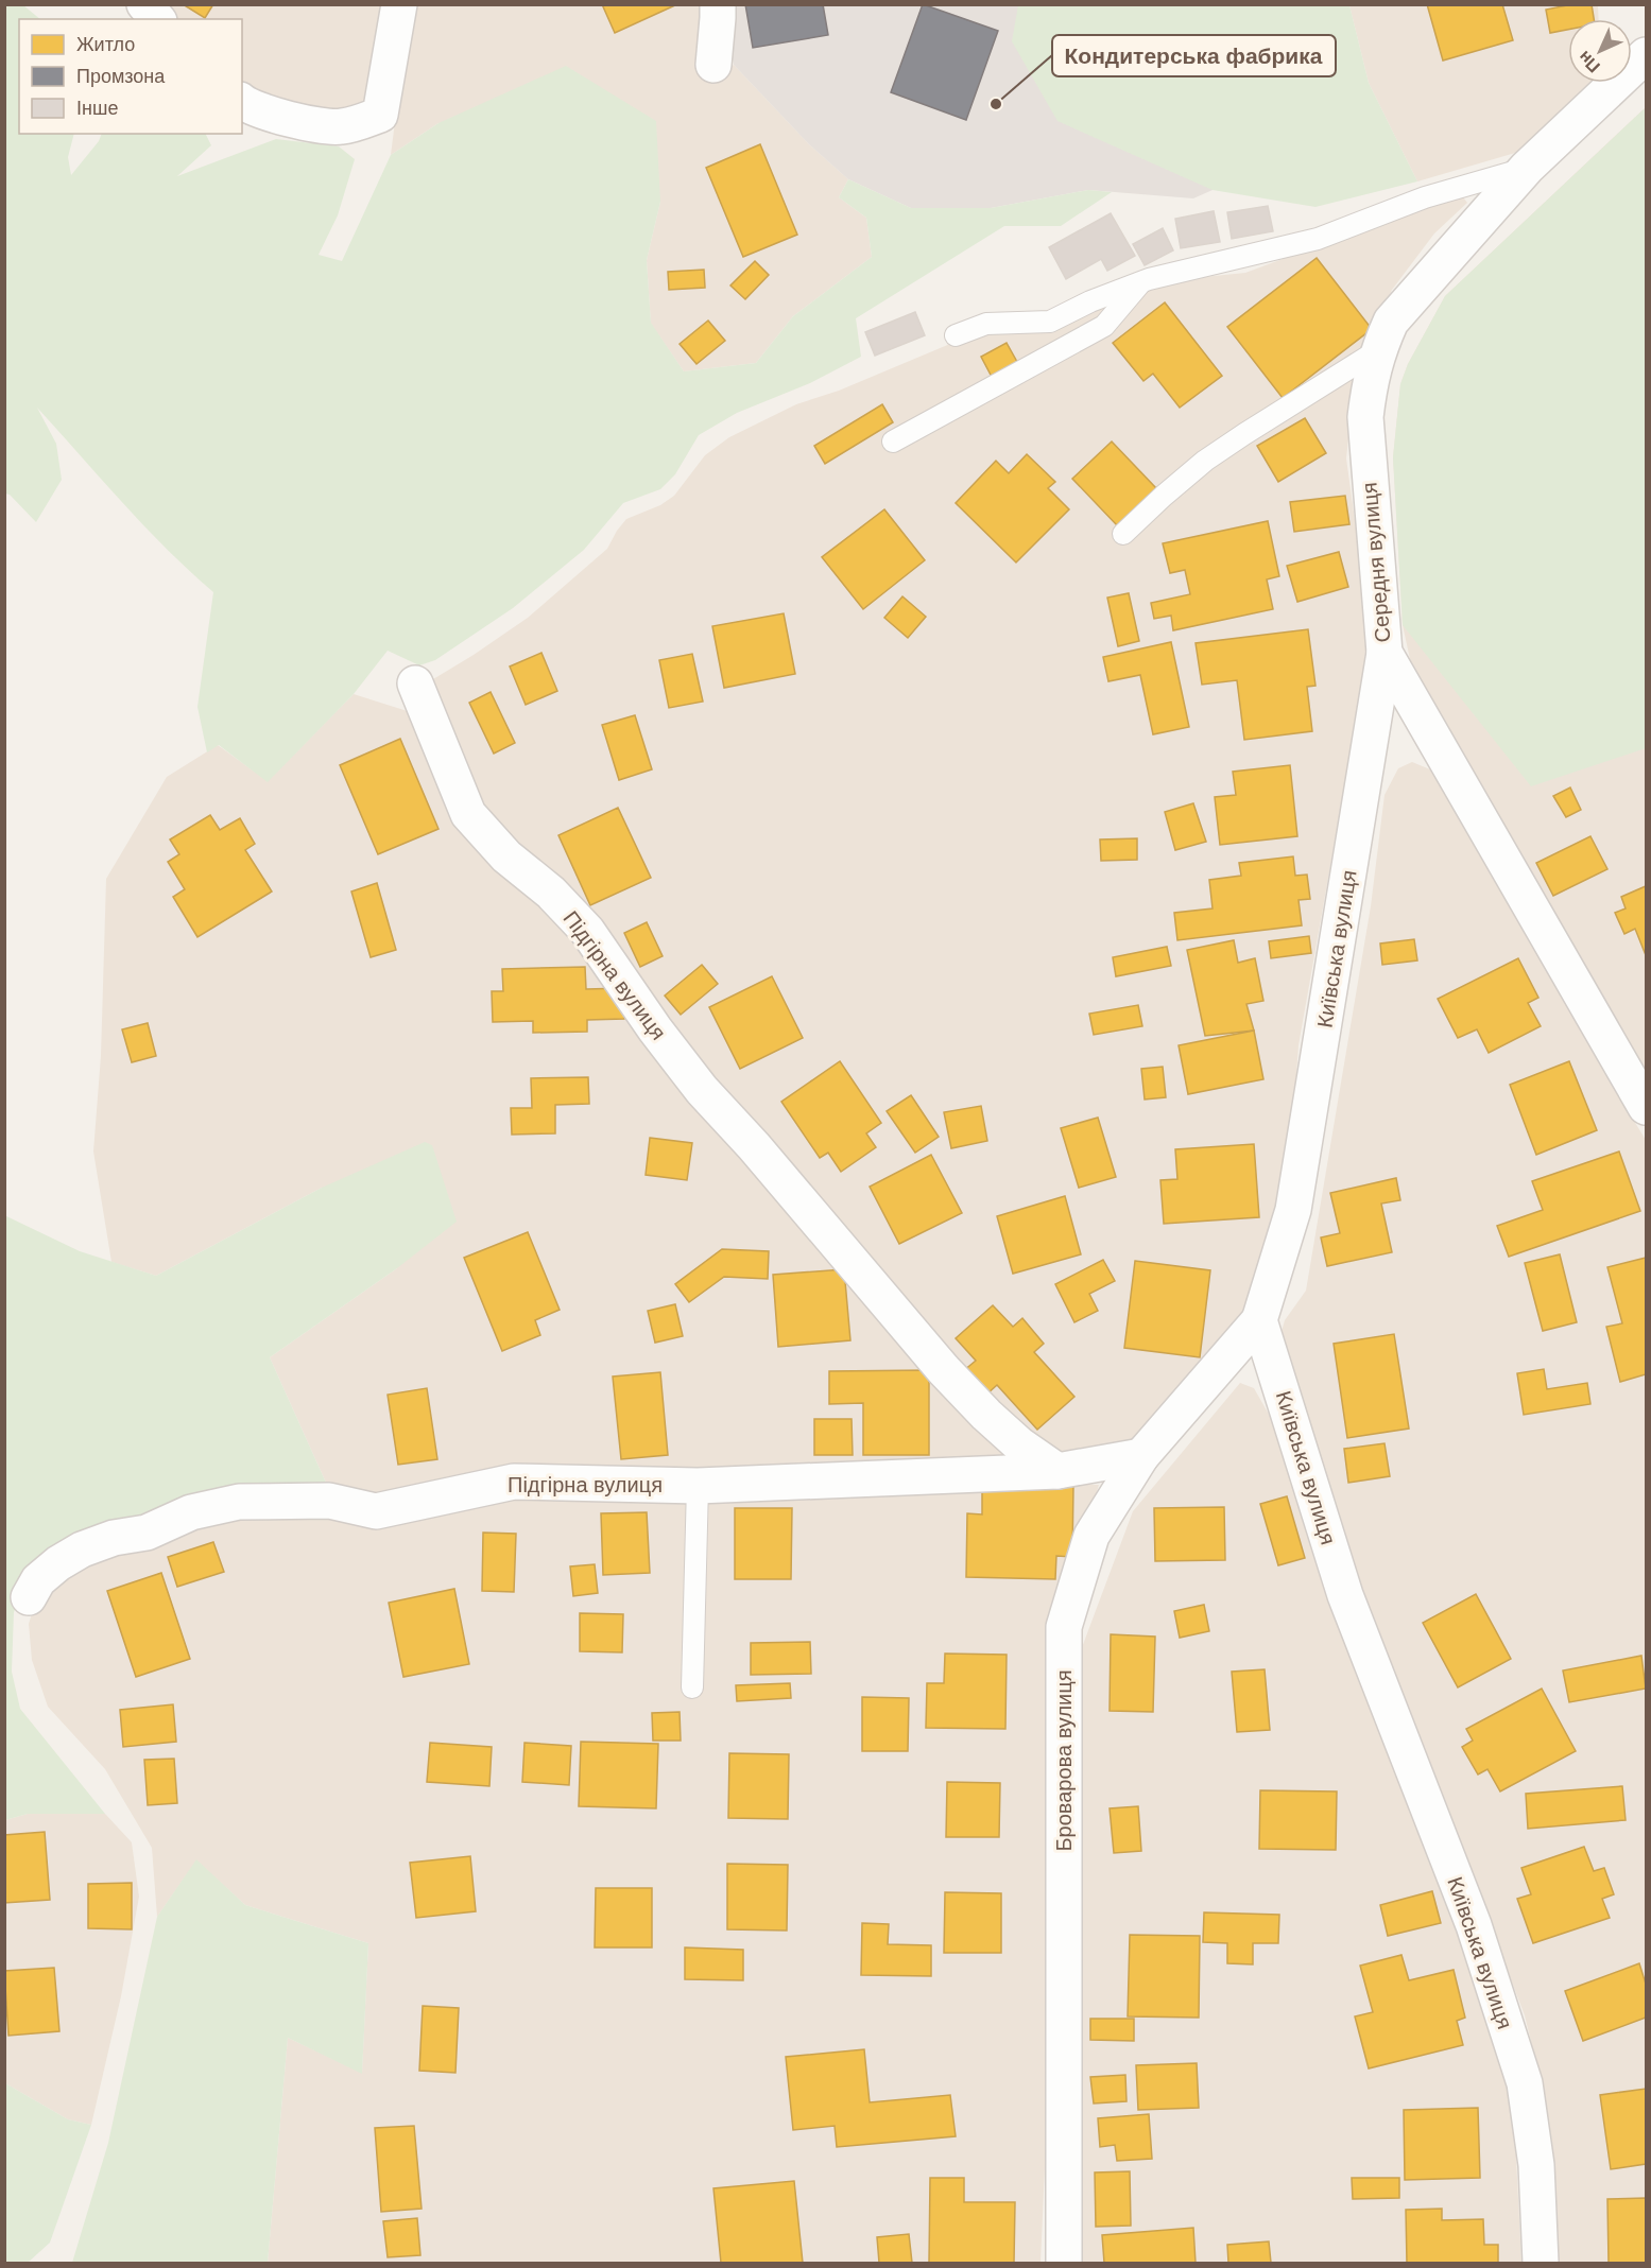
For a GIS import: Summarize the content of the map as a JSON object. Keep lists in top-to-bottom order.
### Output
{
  "streets": {
    "street": [
      "Середня вулиця",
      "Київська вулиця",
      "Підгірна вулиця",
      "Броварова вулиця"
    ]
  },
  "crossings": [
    ["Середня вулиця", "Київська вулиця"],
    ["Київська вулиця", "Броварова вулиця"],
    ["Підгірна вулиця", "Броварова вулиця"]
  ],
  "places": ["Кондитерська фабрика"],
  "legend": ["Житло", "Промзона", "Інше"],
  "north": "bottom left"
}
